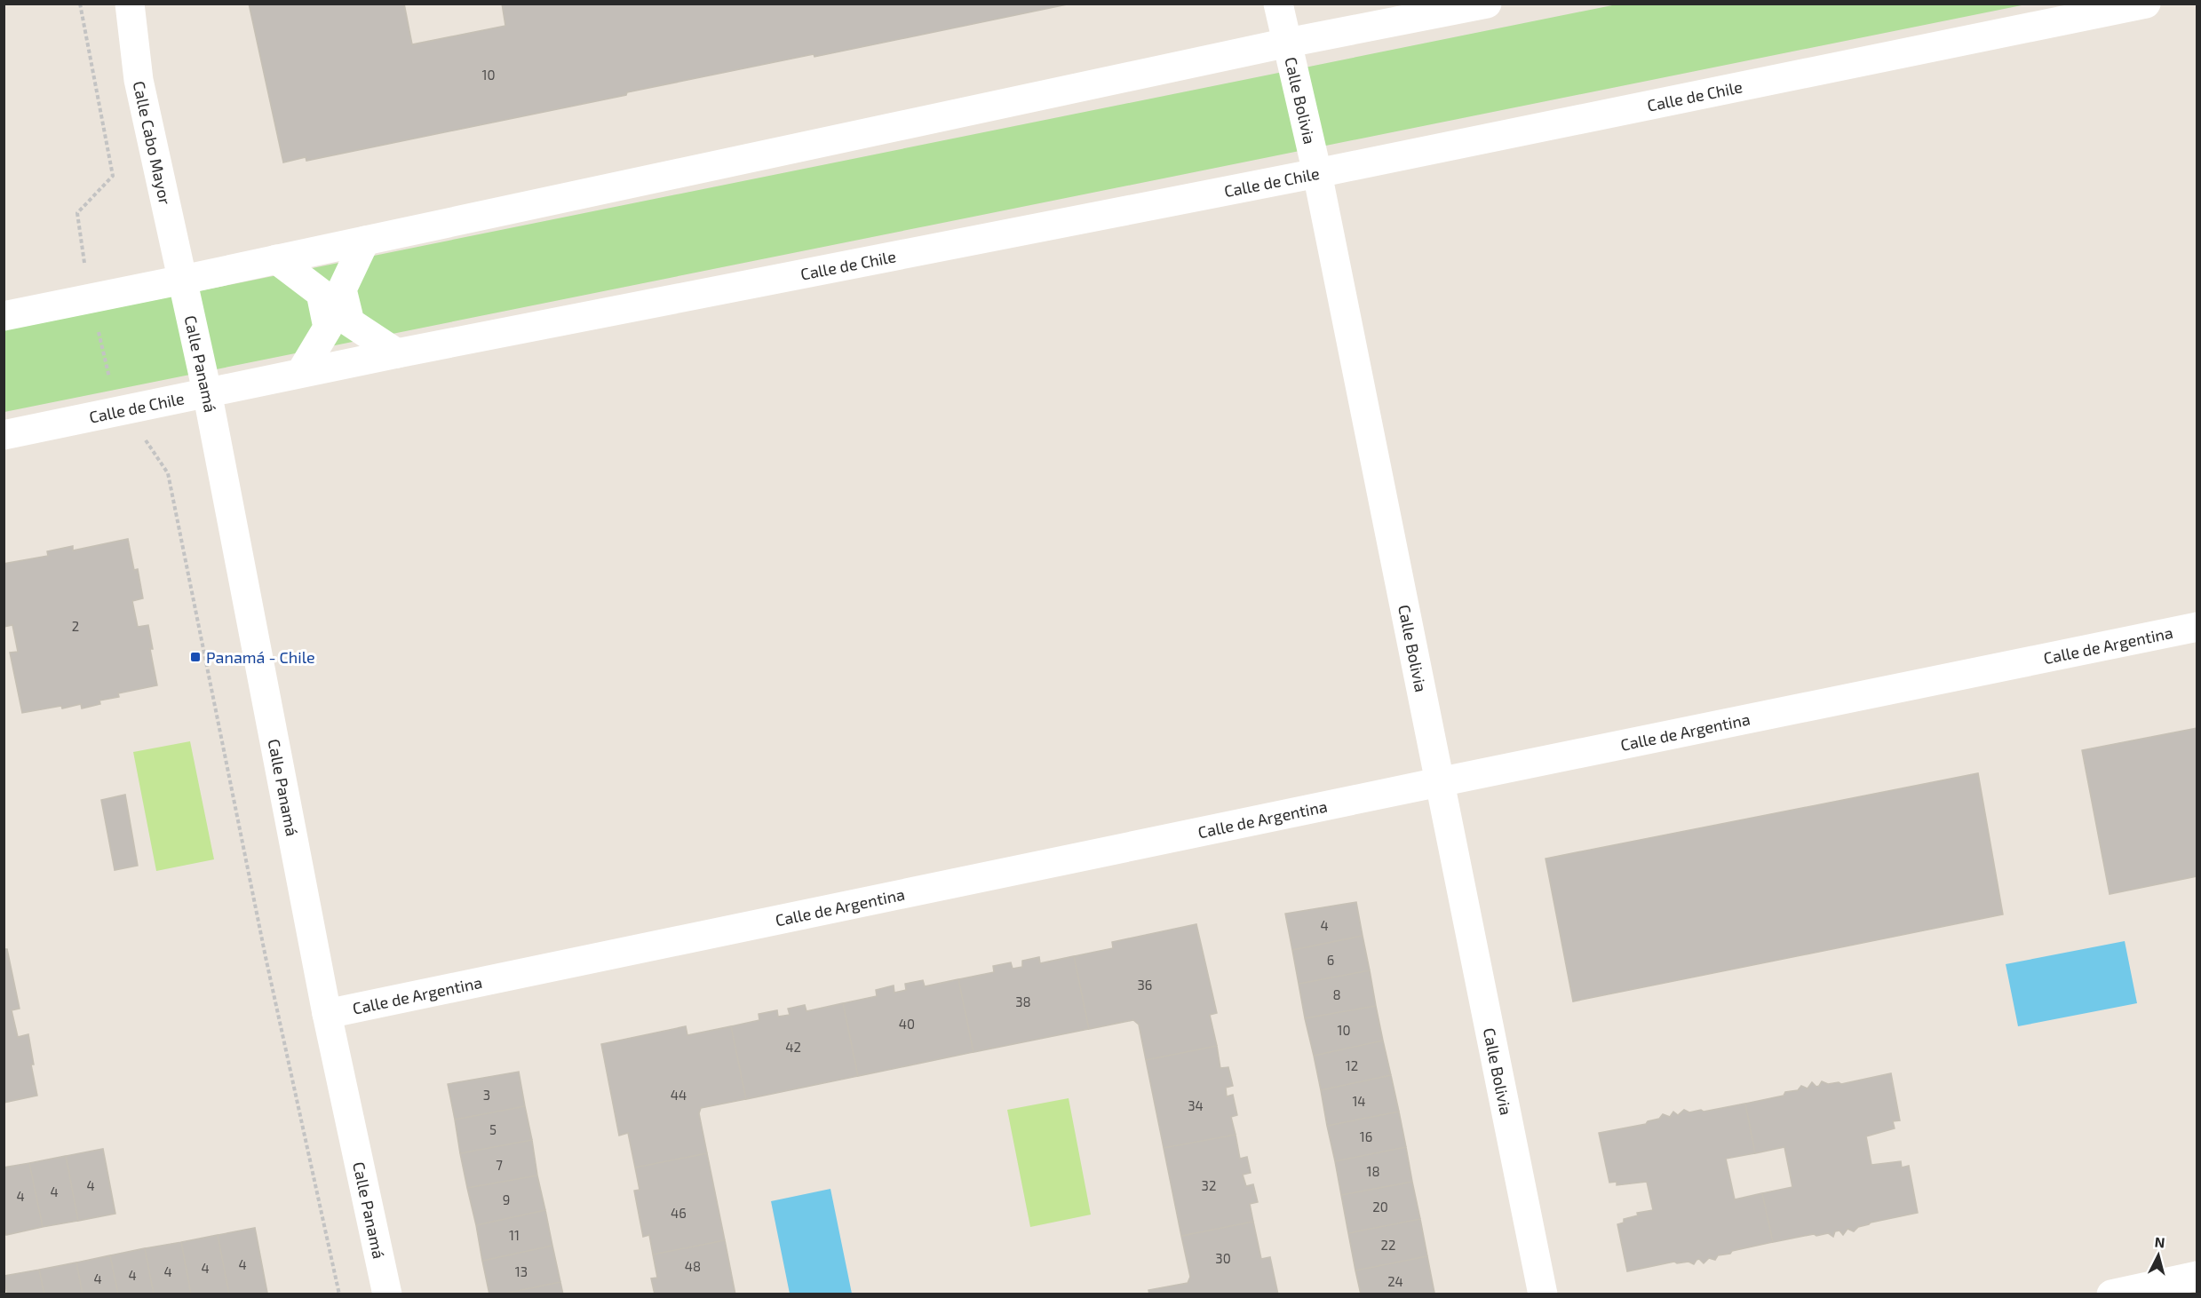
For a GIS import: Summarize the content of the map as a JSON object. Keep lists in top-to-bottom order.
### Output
{
  "streets": {
    "street": [
      "Calle de Chile",
      "Calle Bolivia",
      "Calle Cabo Mayor",
      "Calle Panamá",
      "Calle de Argentina"
    ]
  },
  "crossings": [
    ["Calle de Chile", "Calle Bolivia"],
    ["Calle de Chile", "Calle Panamá"],
    ["Calle Bolivia", "Calle de Argentina"],
    ["Calle Cabo Mayor", "Calle Panamá"],
    ["Calle Panamá", "Calle de Argentina"]
  ],
  "places": {
    "transit": ["Panamá - Chile"]
  },
  "house_numbers": [
    "10",
    "2",
    "4",
    "6",
    "36",
    "8",
    "38",
    "40",
    "10",
    "42",
    "12",
    "3",
    "44",
    "14",
    "34",
    "5",
    "16",
    "7",
    "18",
    "4",
    "32",
    "4",
    "4",
    "9",
    "20",
    "46",
    "11",
    "22",
    "30",
    "4",
    "48",
    "4",
    "4",
    "13",
    "4",
    "4",
    "24"
  ],
  "north": "top"
}
